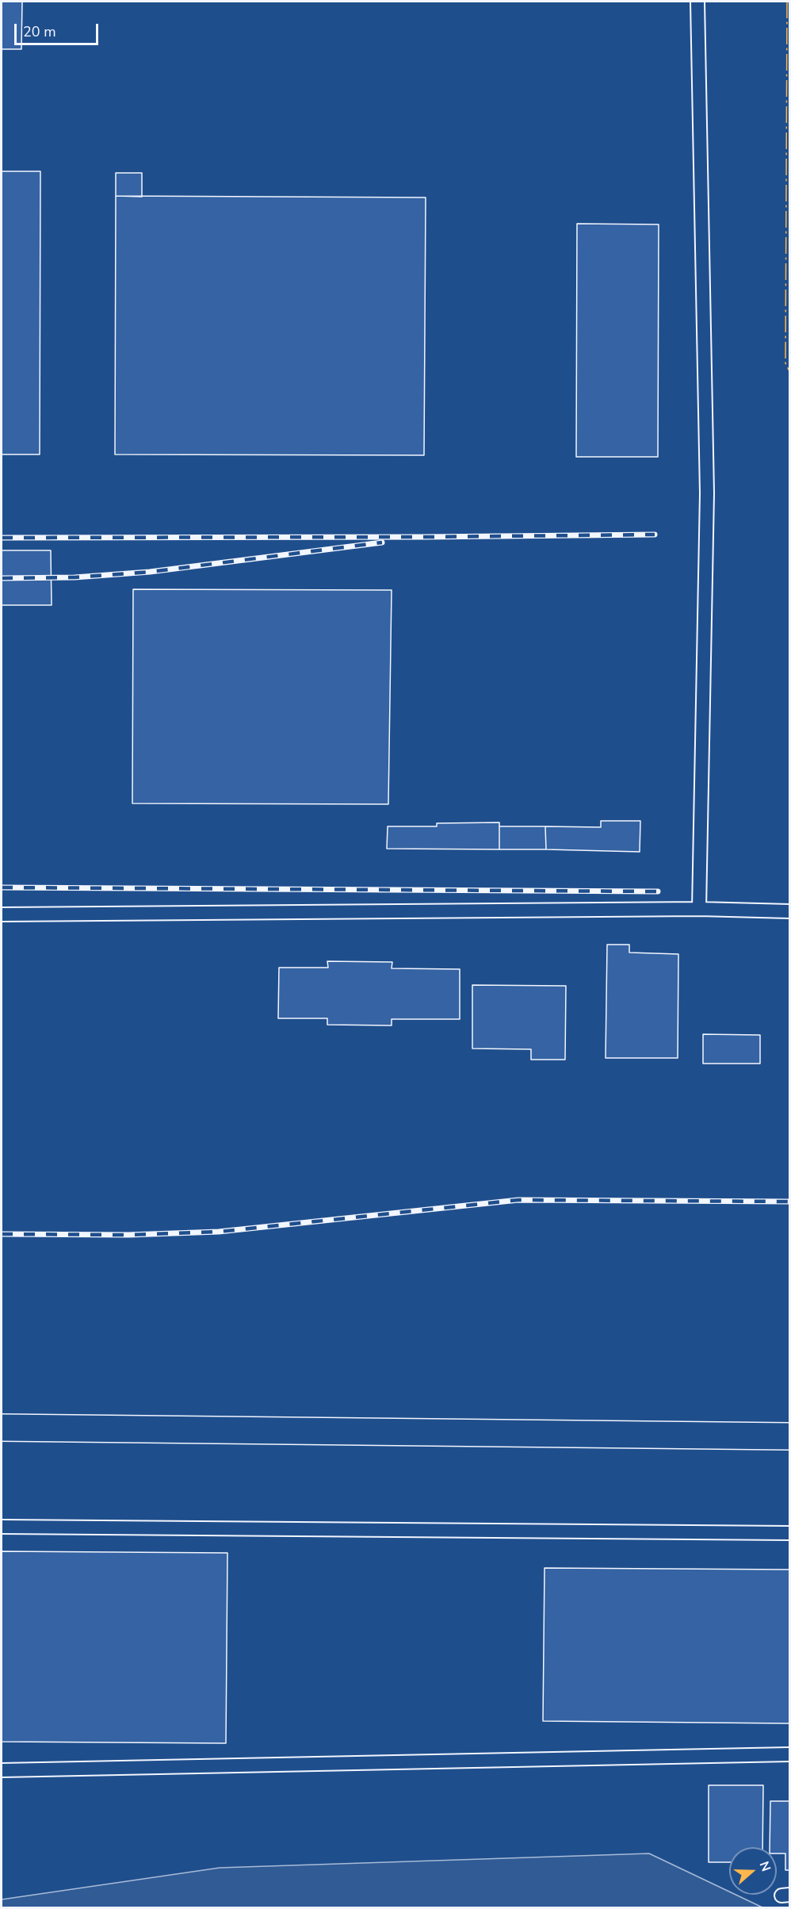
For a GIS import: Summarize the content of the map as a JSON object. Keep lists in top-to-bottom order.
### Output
{
  "scale_bar": "20 m",
  "north": "right"
}
